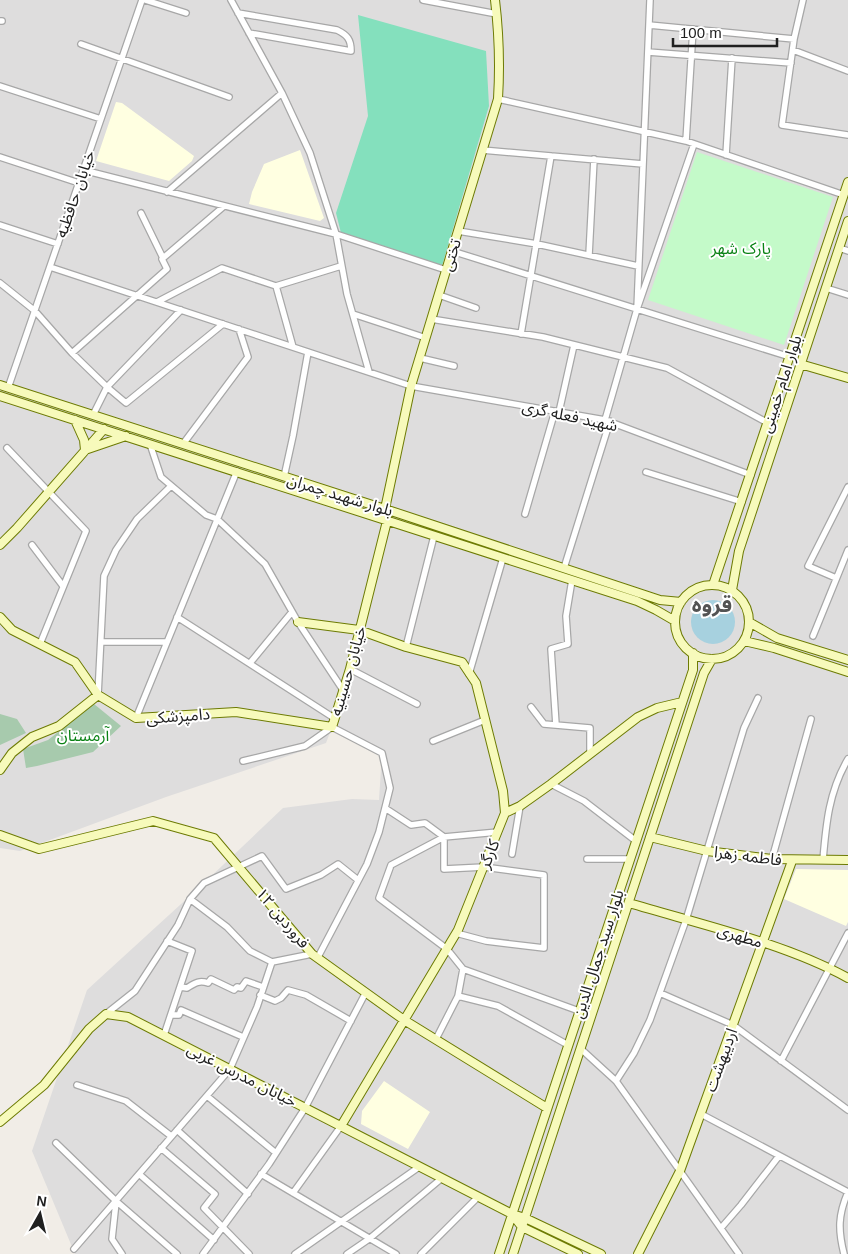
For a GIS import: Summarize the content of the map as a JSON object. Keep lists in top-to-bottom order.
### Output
{
  "streets": {
    "main road": [
      "تختی",
      "بلوار امام خمینی",
      "بلوار شهید چمران",
      "خیابان حسینیه",
      "دامپزشکی",
      "کارگر",
      "فاطمه زهرا",
      "۱۲ فروردین",
      "مطهری",
      "بلوار سید جمال الدین",
      "اردیبهشت",
      "خیابان مدرس غربی"
    ],
    "street": ["خیابان حافظیه", "شهید فعله گری"]
  },
  "crossings": [
    ["خیابان حافظیه", "شهید فعله گری"],
    ["خیابان حافظیه", "بلوار شهید چمران"],
    ["تختی", "شهید فعله گری"],
    ["تختی", "بلوار شهید چمران"],
    ["بلوار امام خمینی", "شهید فعله گری"],
    ["بلوار امام خمینی", "بلوار شهید چمران"],
    ["بلوار امام خمینی", "بلوار سید جمال الدین"],
    ["بلوار شهید چمران", "خیابان حسینیه"],
    ["بلوار شهید چمران", "بلوار سید جمال الدین"],
    ["خیابان حسینیه", "دامپزشکی"],
    ["خیابان حسینیه", "کارگر"],
    ["کارگر", "۱۲ فروردین"],
    ["کارگر", "خیابان مدرس غربی"],
    ["فاطمه زهرا", "بلوار سید جمال الدین"],
    ["فاطمه زهرا", "اردیبهشت"],
    ["۱۲ فروردین", "بلوار سید جمال الدین"],
    ["مطهری", "بلوار سید جمال الدین"],
    ["مطهری", "اردیبهشت"],
    ["بلوار سید جمال الدین", "خیابان مدرس غربی"]
  ],
  "districts": ["قروه"],
  "parks": ["پارک شهر", "آرمستان"],
  "scale_bar": "100 m",
  "north": "top"
}
